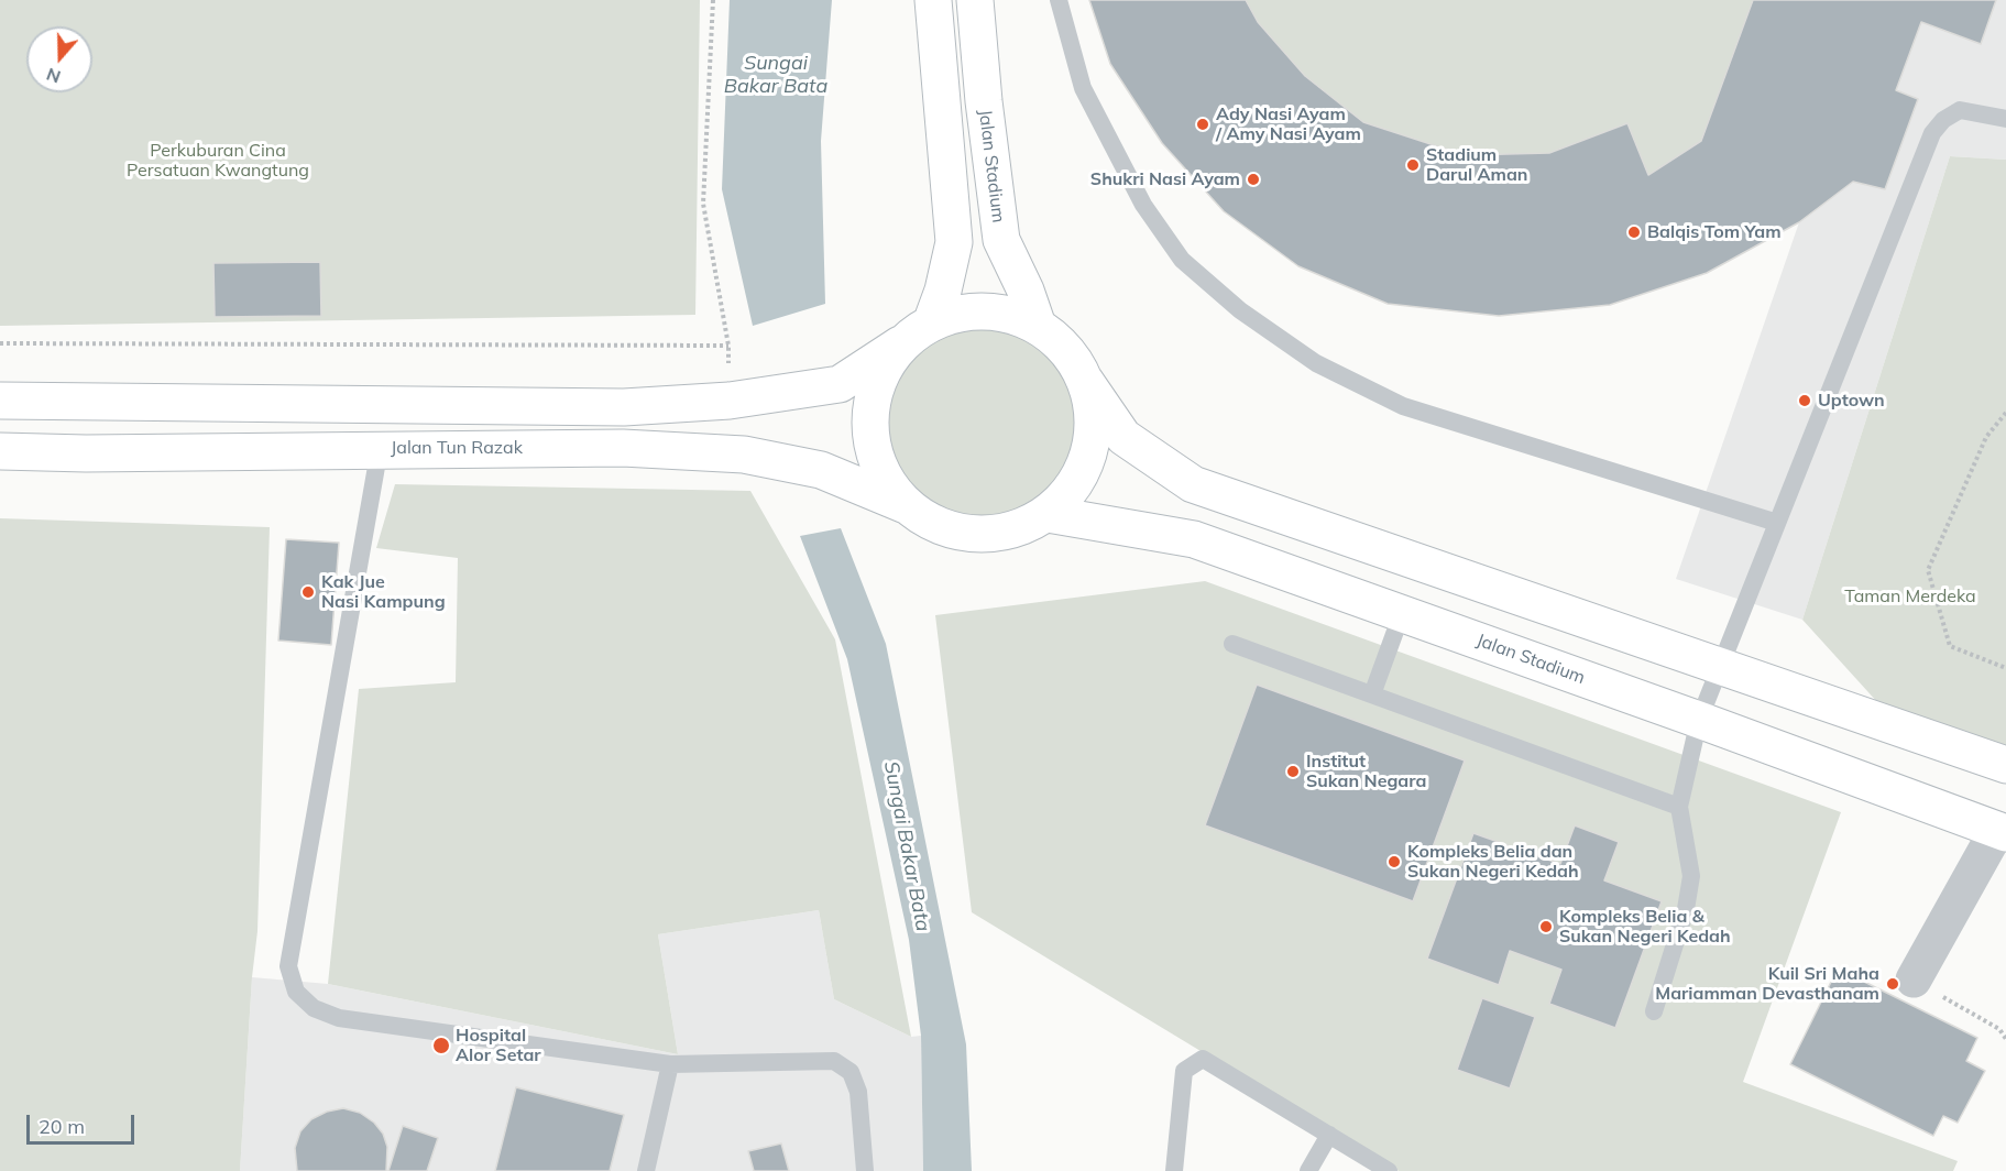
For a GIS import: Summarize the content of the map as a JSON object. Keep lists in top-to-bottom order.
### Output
{
  "streets": {
    "main road": ["Jalan Stadium", "Jalan Tun Razak"]
  },
  "crossings": [
    ["Jalan Stadium", "Jalan Tun Razak"]
  ],
  "water": ["Sungai Bakar Bata"],
  "parks": ["Perkuburan Cina Persatuan Kwangtung", "Taman Merdeka"],
  "places": [
    "Ady Nasi Ayam / Amy Nasi Ayam",
    "Stadium Darul Aman",
    "Shukri Nasi Ayam",
    "Balqis Tom Yam",
    "Uptown",
    "Kak Jue Nasi Kampung",
    "Institut Sukan Negara",
    "Kompleks Belia dan Sukan Negeri Kedah",
    "Kompleks Belia & Sukan Negeri Kedah",
    "Kuil Sri Maha Mariamman Devasthanam",
    "Hospital Alor Setar"
  ],
  "scale_bar": "20 m",
  "north": "bottom"
}
